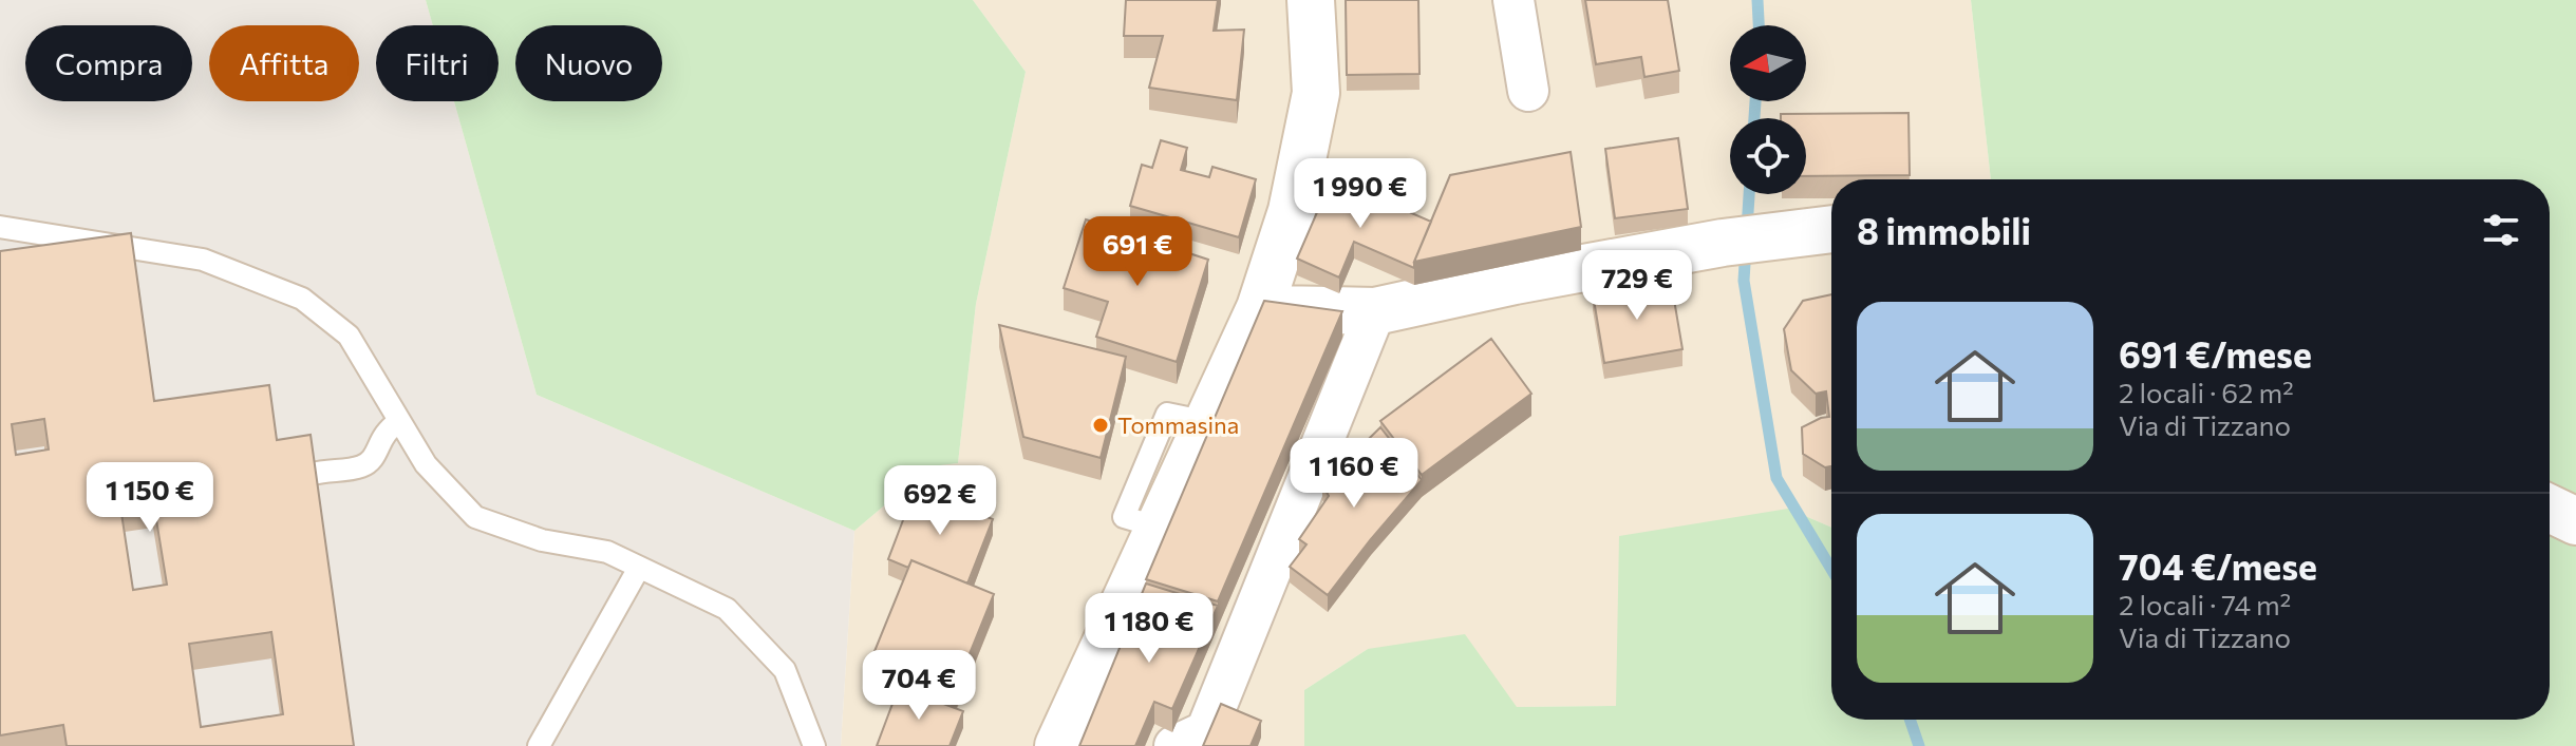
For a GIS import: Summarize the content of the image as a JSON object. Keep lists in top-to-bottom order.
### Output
{
  "places": ["Tommasina"],
  "north": "left",
  "page": {
    "chip": [
      "Compra",
      "Affitta",
      "Filtri",
      "Nuovo"
    ],
    "price": [
      "1 990 €",
      "691 €",
      "729 €",
      "1 160 €",
      "1 150 €",
      "692 €",
      "1 180 €",
      "704 €"
    ],
    "heading": "8 immobili",
    "list": [
      {
        "name": "691 €/mese",
        "note": "2 locali · 62 m² · Via di Tizzano"
      },
      {
        "name": "704 €/mese",
        "note": "2 locali · 74 m² · Via di Tizzano"
      }
    ]
  }
}
